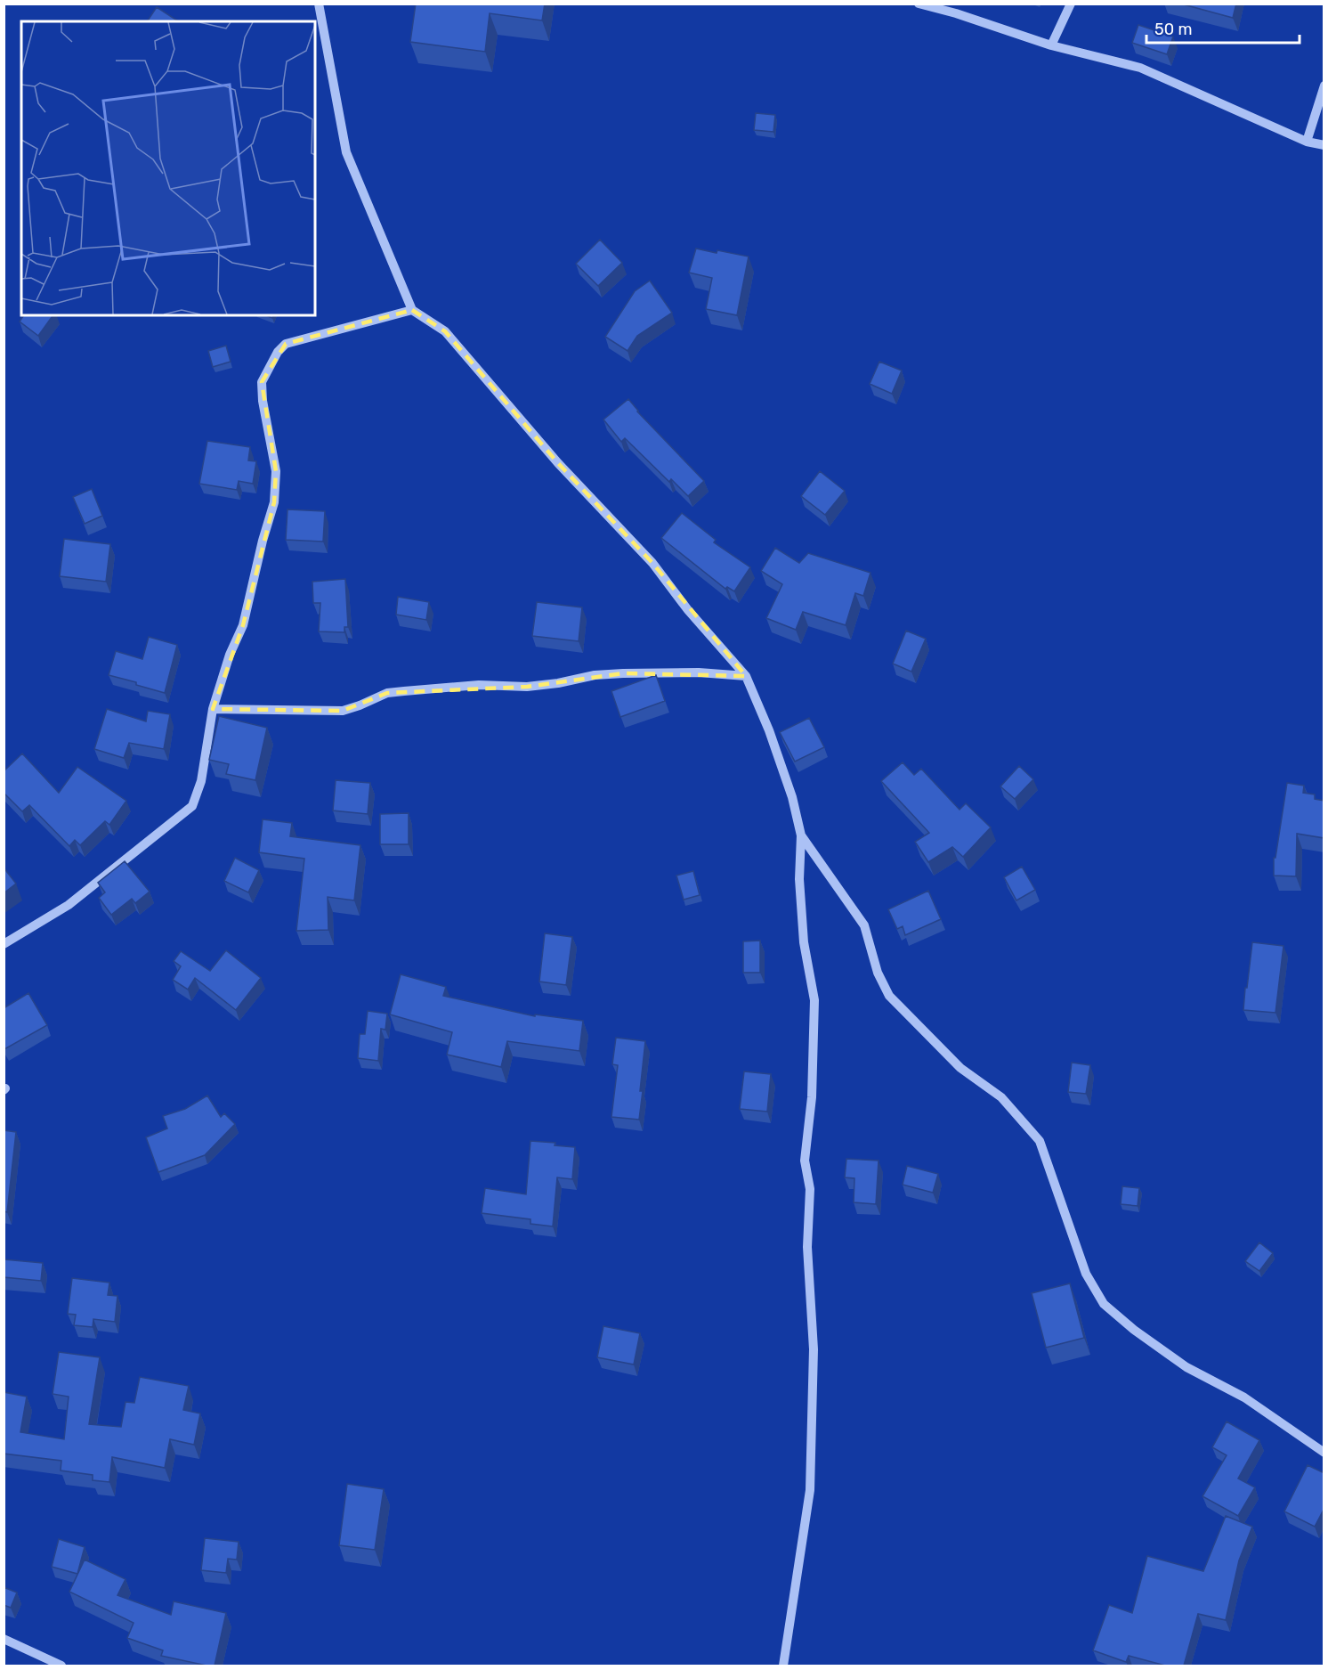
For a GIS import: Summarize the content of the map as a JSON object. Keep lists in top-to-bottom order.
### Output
{
  "scale_bar": "50 m"
}
